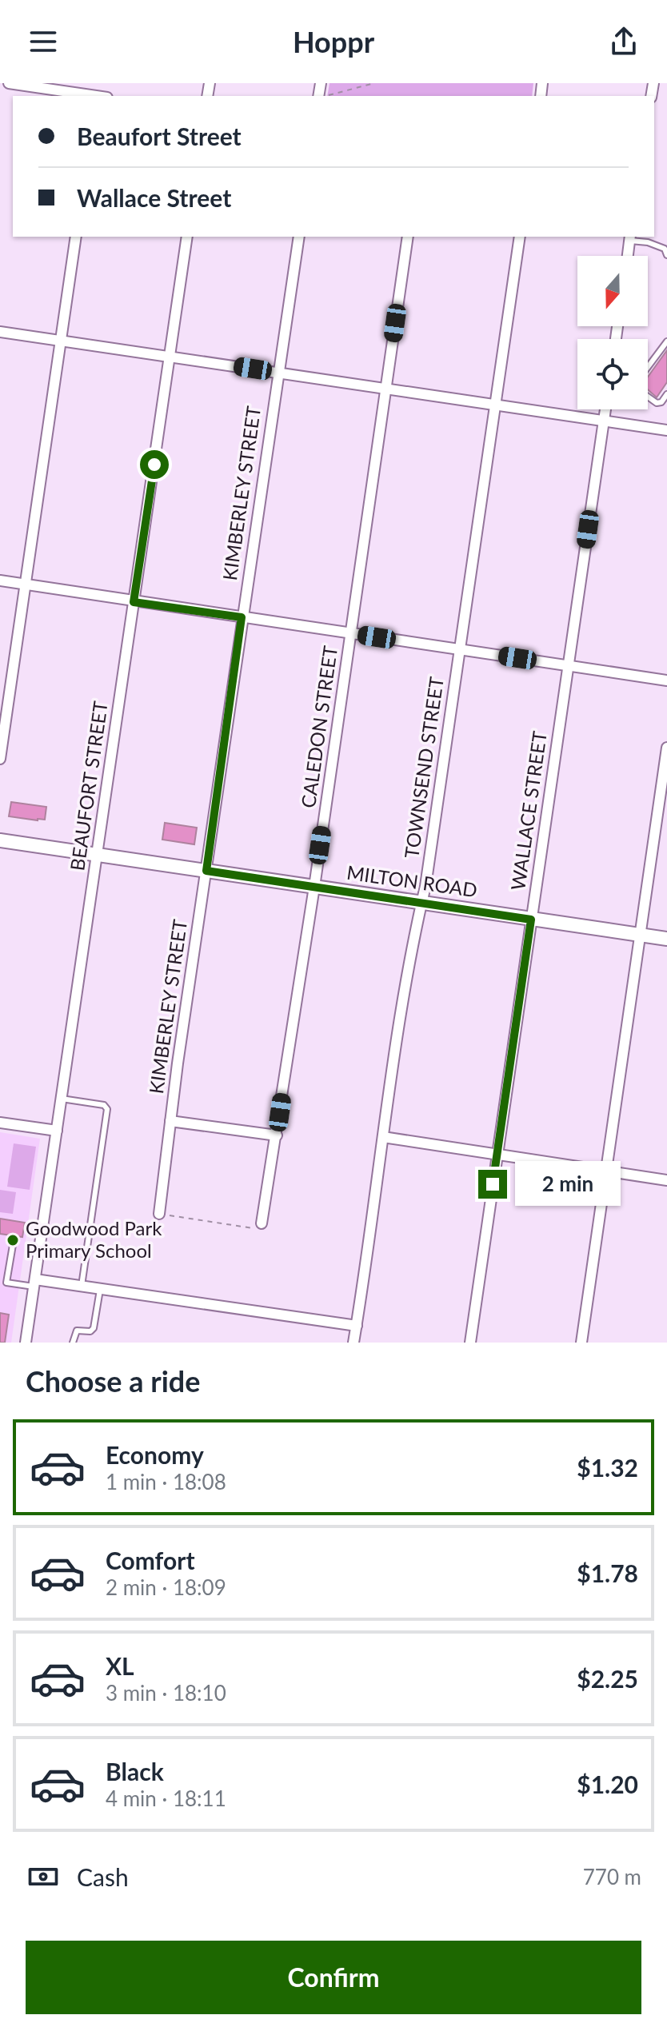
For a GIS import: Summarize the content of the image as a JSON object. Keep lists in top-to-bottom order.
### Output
{
  "streets": {
    "street": [
      "KIMBERLEY STREET",
      "CALEDON STREET",
      "TOWNSEND STREET",
      "BEAUFORT STREET",
      "WALLACE STREET",
      "MILTON ROAD"
    ]
  },
  "crossings": [
    ["KIMBERLEY STREET", "MILTON ROAD"],
    ["CALEDON STREET", "MILTON ROAD"],
    ["TOWNSEND STREET", "MILTON ROAD"],
    ["BEAUFORT STREET", "MILTON ROAD"],
    ["WALLACE STREET", "MILTON ROAD"]
  ],
  "places": ["Goodwood Park Primary School"],
  "north": "bottom",
  "page": {
    "header": "Hoppr",
    "banner": ["Beaufort Street", "Wallace Street"],
    "bubble": "2 min",
    "heading": "Choose a ride",
    "list": [
      {
        "name": "Economy",
        "note": "1 min · 18:08",
        "value": "$1.32"
      },
      {
        "name": "Comfort",
        "note": "2 min · 18:09",
        "value": "$1.78"
      },
      {
        "name": "XL",
        "note": "3 min · 18:10",
        "value": "$2.25"
      },
      {
        "name": "Black",
        "note": "4 min · 18:11",
        "value": "$1.20"
      }
    ],
    "pay": ["Cash", "770 m"],
    "buttons": "Confirm"
  }
}
